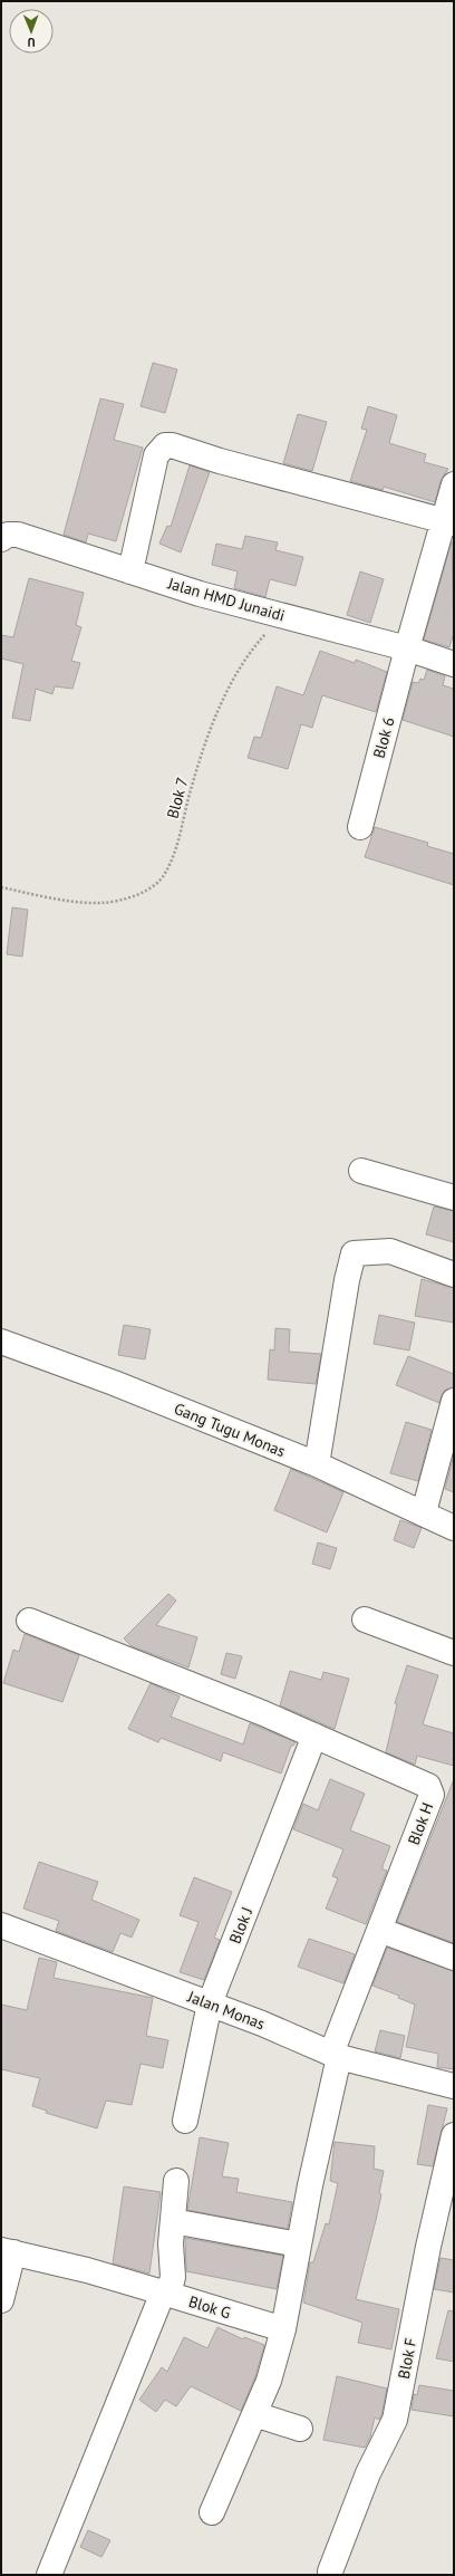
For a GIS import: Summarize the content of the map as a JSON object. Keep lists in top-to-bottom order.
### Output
{
  "streets": {
    "street": [
      "Jalan HMD Junaidi",
      "Blok 6",
      "Gang Tugu Monas",
      "Blok H",
      "Blok J",
      "Jalan Monas",
      "Blok G",
      "Blok F"
    ],
    "path": ["Blok 7"]
  },
  "crossings": [
    ["Jalan HMD Junaidi", "Blok 6"],
    ["Jalan HMD Junaidi", "Blok 7"],
    ["Blok H", "Blok J"],
    ["Blok J", "Jalan Monas"]
  ],
  "north": "bottom"
}
